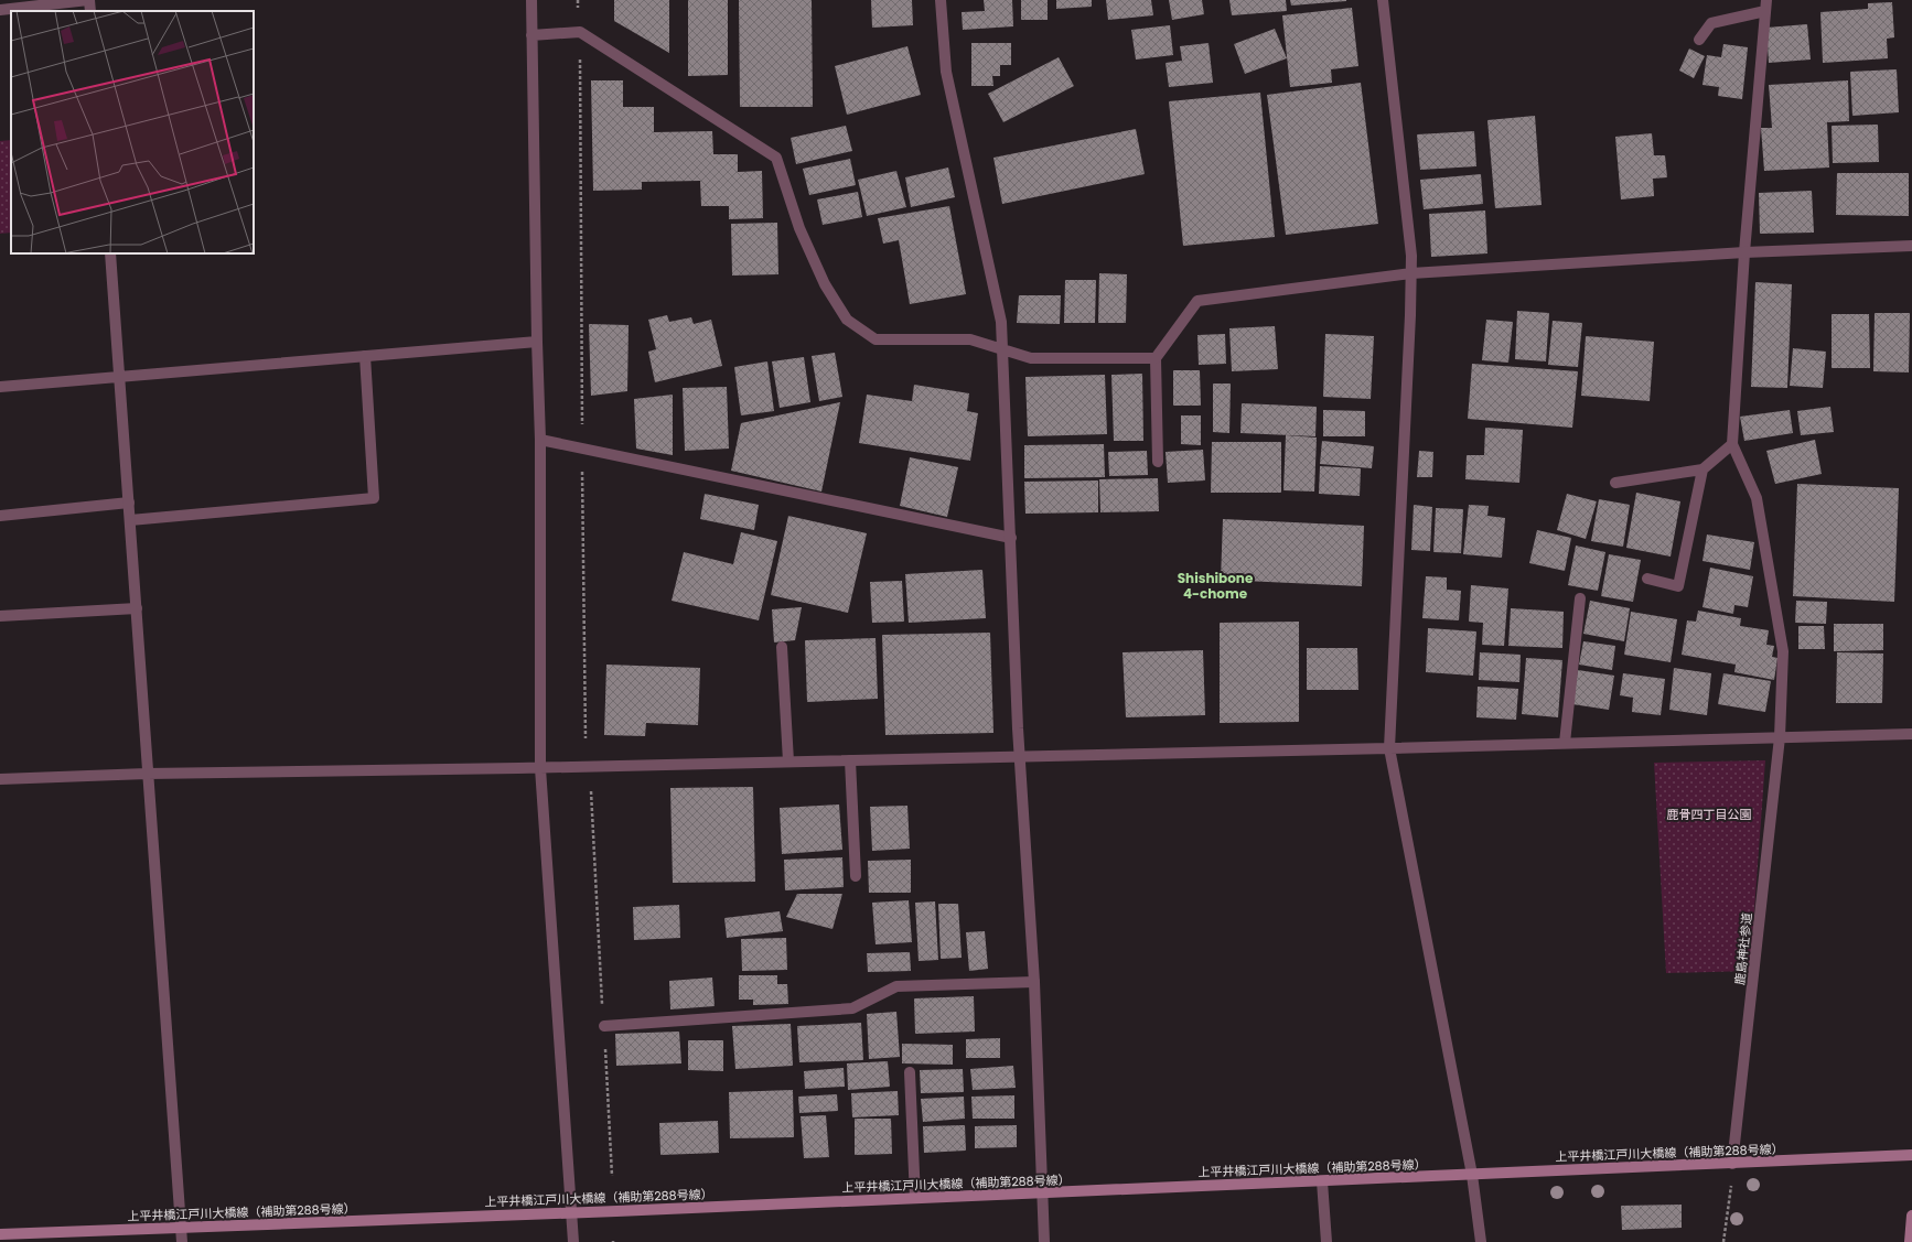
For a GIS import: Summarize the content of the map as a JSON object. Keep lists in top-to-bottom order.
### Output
{
  "streets": {
    "street": ["鹿島神社参道", "上平井橋江戸川大橋線（補助第288号線）"]
  },
  "crossings": [
    ["鹿島神社参道", "上平井橋江戸川大橋線（補助第288号線）"]
  ],
  "districts": ["Shishibone 4-chome"],
  "parks": ["鹿骨四丁目公園"]
}
